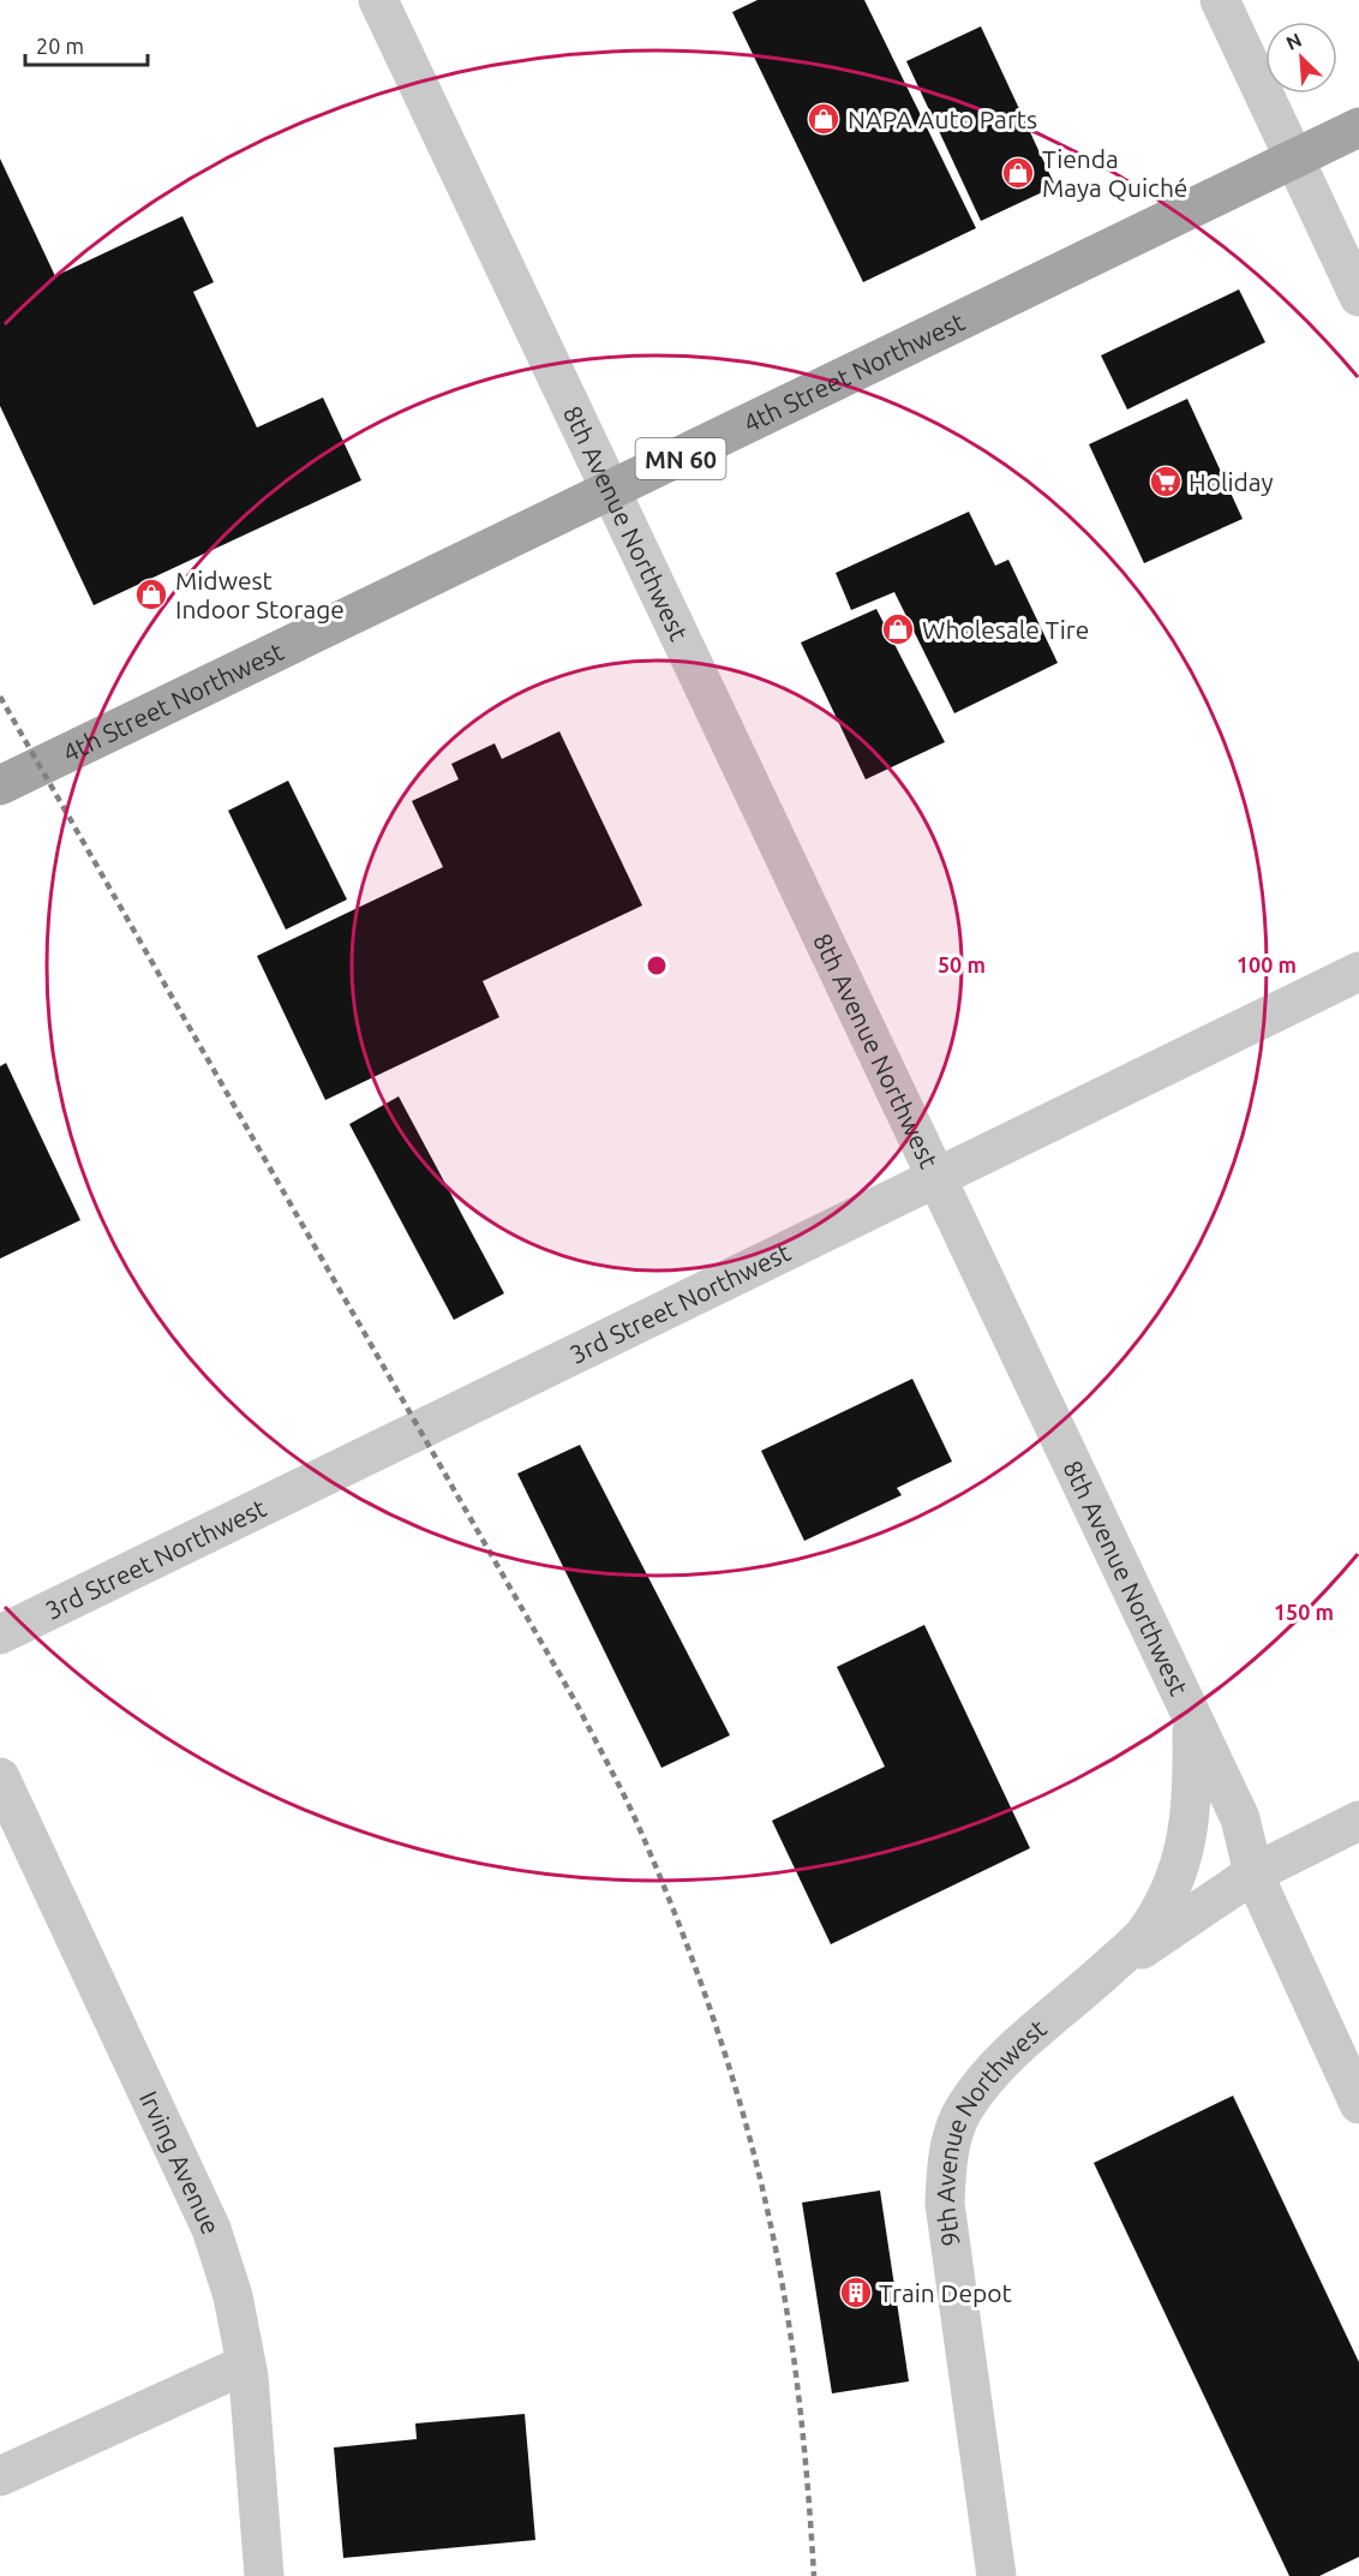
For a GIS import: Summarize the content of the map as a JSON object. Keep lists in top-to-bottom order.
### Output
{
  "streets": {
    "main road": ["4th Street Northwest", "MN 60"],
    "street": [
      "8th Avenue Northwest",
      "3rd Street Northwest",
      "9th Avenue Northwest",
      "Irving Avenue"
    ]
  },
  "crossings": [
    ["4th Street Northwest", "8th Avenue Northwest"],
    ["8th Avenue Northwest", "3rd Street Northwest"]
  ],
  "places": {
    "shop": [
      "NAPA Auto Parts",
      "Tienda Maya Quiché",
      "Midwest Indoor Storage",
      "Wholesale Tire"
    ],
    "supermarket": ["Holiday"],
    "building": ["Train Depot"]
  },
  "scale_bar": "20 m",
  "north": "top left",
  "rings": ["50 m", "100 m", "150 m"]
}
